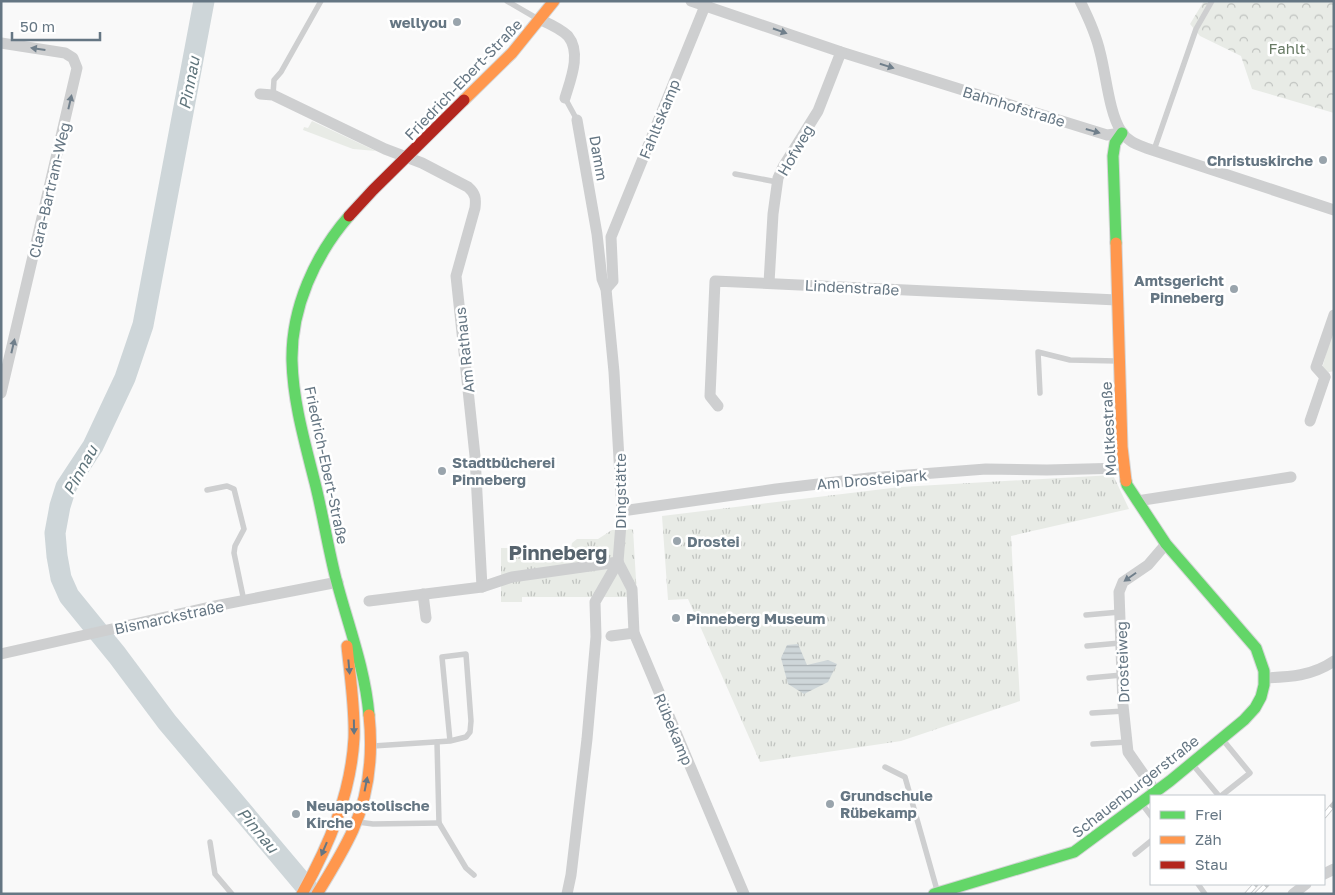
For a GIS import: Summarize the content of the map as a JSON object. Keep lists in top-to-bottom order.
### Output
{
  "streets": {
    "main road": ["Friedrich-Ebert-Straße", "Moltkestraße", "Schauenburgerstraße"],
    "street": [
      "Bahnhofstraße",
      "Fahltskamp",
      "Hofweg",
      "Damm",
      "Clara-Bartram-Weg",
      "Lindenstraße",
      "Am Rathaus",
      "Am Drosteipark",
      "Dingstätte",
      "Bismarckstraße",
      "Drosteiweg",
      "Rübekamp"
    ]
  },
  "crossings": [
    ["Friedrich-Ebert-Straße", "Am Rathaus"],
    ["Friedrich-Ebert-Straße", "Bismarckstraße"],
    ["Bahnhofstraße", "Fahltskamp"],
    ["Bahnhofstraße", "Hofweg"],
    ["Bahnhofstraße", "Moltkestraße"],
    ["Fahltskamp", "Dingstätte"],
    ["Hofweg", "Lindenstraße"],
    ["Damm", "Dingstätte"],
    ["Lindenstraße", "Moltkestraße"],
    ["Moltkestraße", "Am Drosteipark"],
    ["Moltkestraße", "Drosteiweg"],
    ["Moltkestraße", "Schauenburgerstraße"],
    ["Am Drosteipark", "Dingstätte"],
    ["Dingstätte", "Rübekamp"],
    ["Drosteiweg", "Schauenburgerstraße"]
  ],
  "one_way": ["Bahnhofstraße", "Clara-Bartram-Weg"],
  "districts": ["Pinneberg"],
  "water": ["Pinnau"],
  "parks": ["Fahlt"],
  "places": [
    "wellyou",
    "Christuskirche",
    "Amtsgericht Pinneberg",
    "Stadtbücherei Pinneberg",
    "Drostei",
    "Pinneberg Museum",
    "Grundschule Rübekamp",
    "Neuapostolische Kirche"
  ],
  "legend": ["Frei", "Zäh", "Stau"],
  "scale_bar": "50 m"
}
